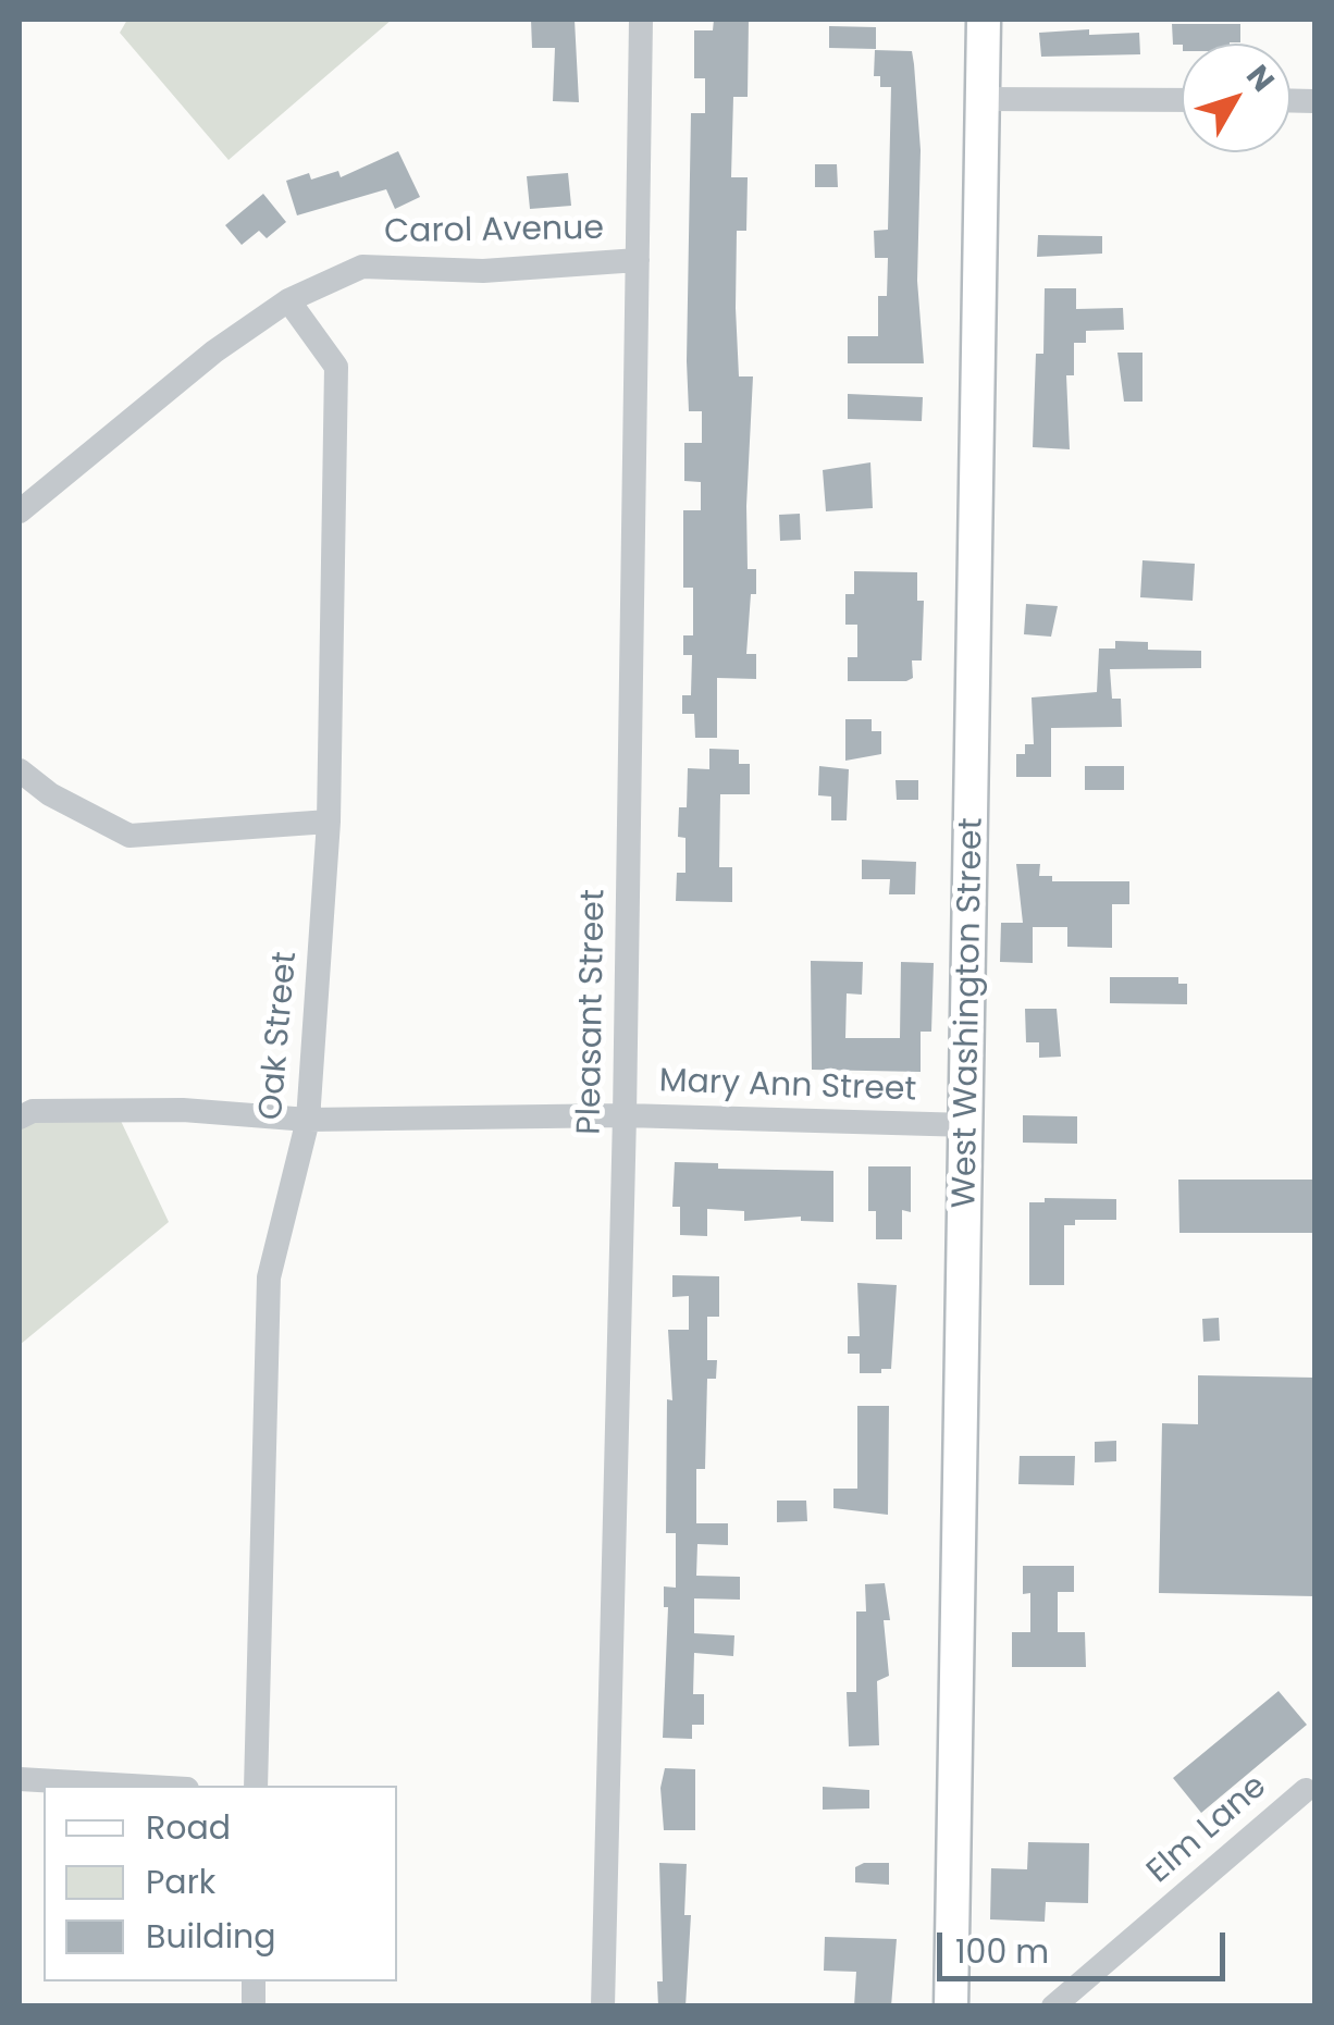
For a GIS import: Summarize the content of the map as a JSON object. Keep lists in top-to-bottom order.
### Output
{
  "streets": {
    "main road": ["West Washington Street"],
    "street": [
      "Carol Avenue",
      "Pleasant Street",
      "Oak Street",
      "Mary Ann Street",
      "Elm Lane"
    ]
  },
  "crossings": [
    ["Carol Avenue", "Pleasant Street"],
    ["Carol Avenue", "Oak Street"],
    ["Pleasant Street", "Mary Ann Street"],
    ["West Washington Street", "Mary Ann Street"],
    ["Oak Street", "Mary Ann Street"]
  ],
  "legend": ["Road", "Park", "Building"],
  "scale_bar": "100 m",
  "north": "top right"
}
